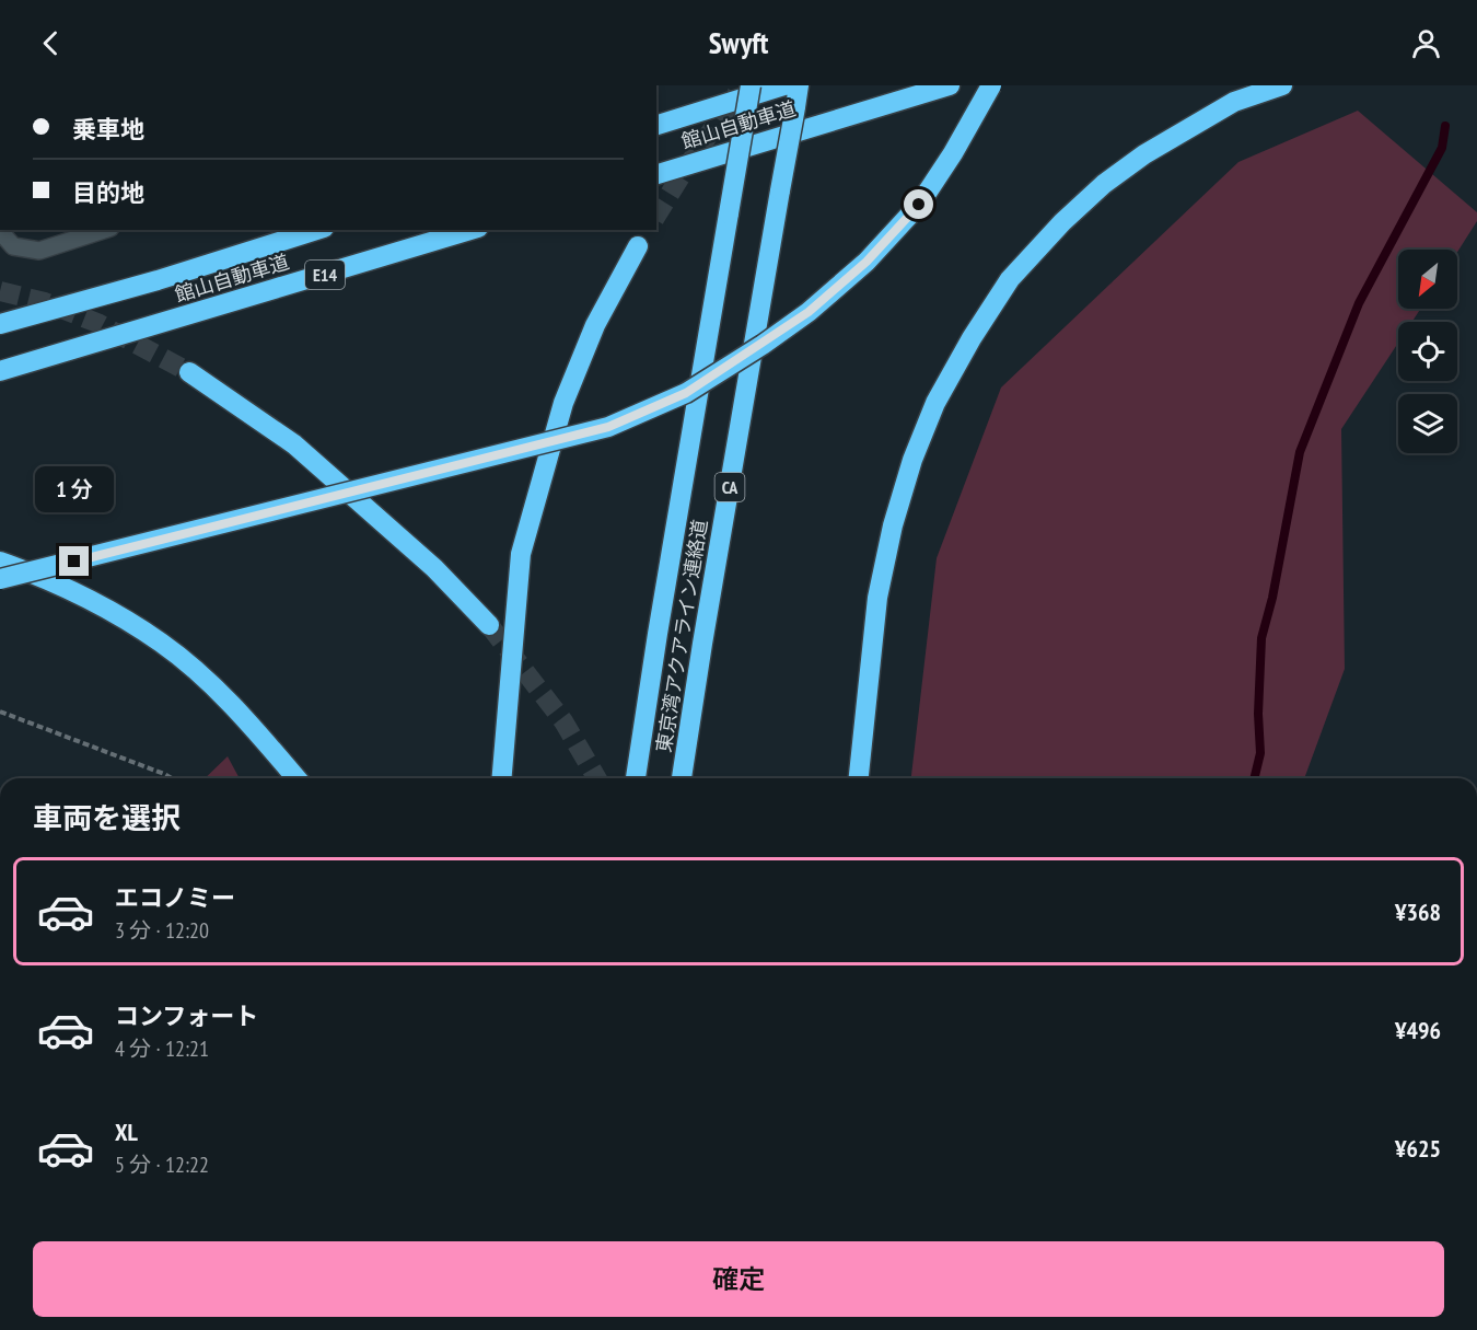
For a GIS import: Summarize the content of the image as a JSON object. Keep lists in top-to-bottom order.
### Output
{
  "streets": {
    "highway": [
      "館山自動車道",
      "E14",
      "CA",
      "東京湾アクアライン連絡道"
    ]
  },
  "north": "bottom left",
  "page": {
    "header": "Swyft",
    "banner": ["乗車地", "目的地"],
    "bubble": "1 分",
    "heading": "車両を選択",
    "list": [
      {
        "name": "エコノミー",
        "note": "3 分 · 12:20",
        "value": "¥368"
      },
      {
        "name": "コンフォート",
        "note": "4 分 · 12:21",
        "value": "¥496"
      },
      {
        "name": "XL",
        "note": "5 分 · 12:22",
        "value": "¥625"
      }
    ],
    "buttons": "確定"
  }
}
